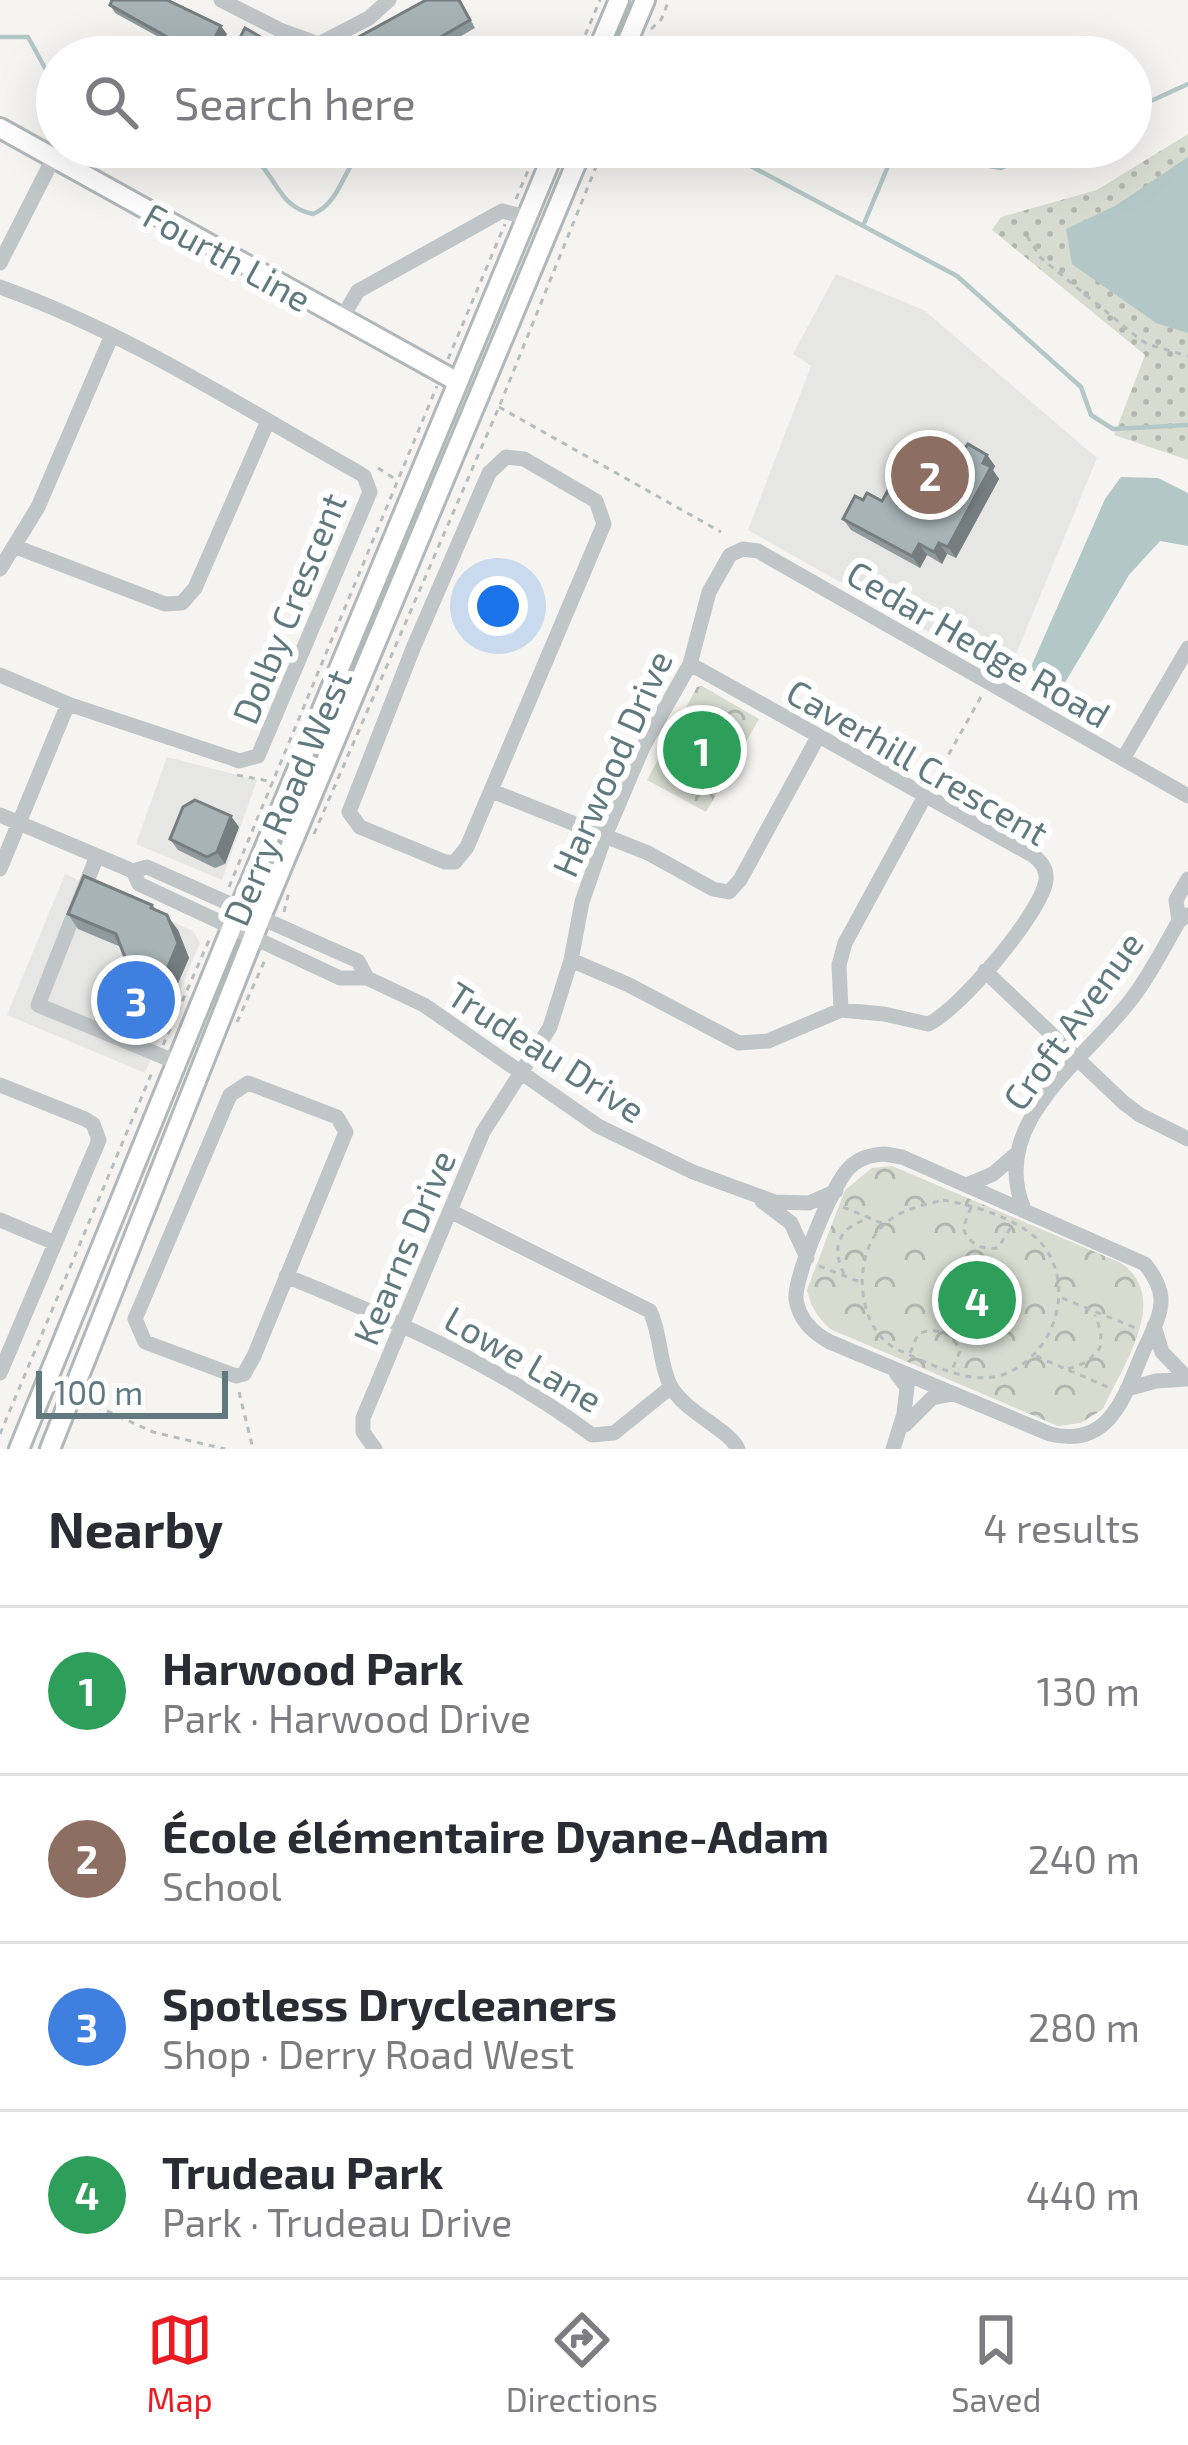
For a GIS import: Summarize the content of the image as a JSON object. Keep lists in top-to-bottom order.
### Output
{
  "streets": {
    "main road": ["Fourth Line", "Derry Road West"],
    "street": [
      "Dolby Crescent",
      "Cedar Hedge Road",
      "Caverhill Crescent",
      "Harwood Drive",
      "Croft Avenue",
      "Trudeau Drive",
      "Kearns Drive",
      "Lowe Lane"
    ]
  },
  "crossings": [
    ["Fourth Line", "Derry Road West"],
    ["Cedar Hedge Road", "Harwood Drive"],
    ["Caverhill Crescent", "Harwood Drive"],
    ["Harwood Drive", "Trudeau Drive"],
    ["Harwood Drive", "Kearns Drive"],
    ["Derry Road West", "Trudeau Drive"],
    ["Trudeau Drive", "Kearns Drive"],
    ["Kearns Drive", "Lowe Lane"]
  ],
  "scale_bar": "100 m",
  "page": {
    "search": "Search here",
    "pins": [
      "2",
      "1",
      "3",
      "4"
    ],
    "scale": "100 m",
    "heading": ["Nearby", "4 results"],
    "list": [
      {
        "mark": "1",
        "name": "Harwood Park",
        "note": "Park · Harwood Drive",
        "value": "130 m"
      },
      {
        "mark": "2",
        "name": "École élémentaire Dyane-Adam",
        "note": "School",
        "value": "240 m"
      },
      {
        "mark": "3",
        "name": "Spotless Drycleaners",
        "note": "Shop · Derry Road West",
        "value": "280 m"
      },
      {
        "mark": "4",
        "name": "Trudeau Park",
        "note": "Park · Trudeau Drive",
        "value": "440 m"
      }
    ],
    "nav": ["Map", "Directions", "Saved"]
  }
}
